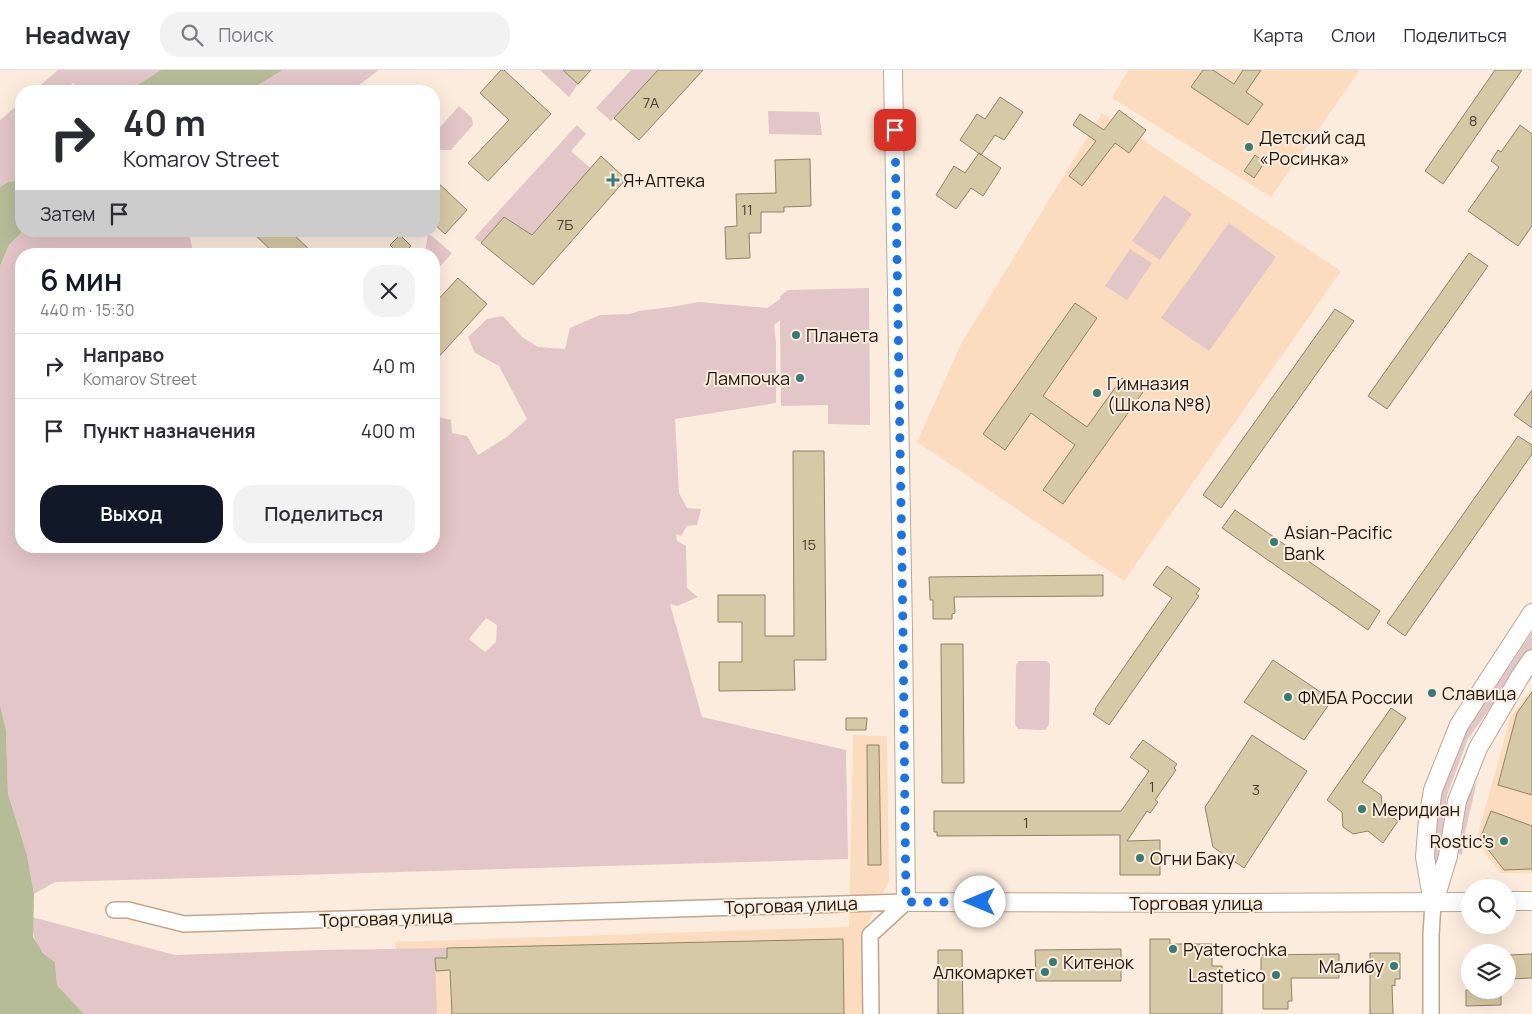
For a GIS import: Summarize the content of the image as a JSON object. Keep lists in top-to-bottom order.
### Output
{
  "streets": {
    "street": ["Торговая улица"]
  },
  "places": {
    "other": [
      "Детский сад «Росинка»",
      "Планета",
      "Лампочка",
      "Гимназия (Школа №8)",
      "Asian-Pacific Bank",
      "Славица",
      "ФМБА России",
      "Меридиан",
      "Rostic's",
      "Огни Баку",
      "Pyaterochka",
      "Китенок",
      "Малибу",
      "Алкомаркет",
      "Lastetico"
    ],
    "health": ["Я+Аптека"]
  },
  "house_numbers": [
    "7А",
    "8",
    "11",
    "7Б",
    "15",
    "1",
    "3",
    "1"
  ],
  "page": {
    "header": "Headway",
    "search": "Поиск",
    "nav": ["Карта", "Слои", "Поделиться"],
    "turn": ["40 m", "Komarov Street"],
    "then": "Затем",
    "heading": ["6 мин", "440 m · 15:30"],
    "list": [
      {
        "name": "Направо",
        "note": "Komarov Street",
        "value": "40 m"
      },
      {
        "name": "Пункт назначения",
        "value": "400 m"
      }
    ],
    "buttons": ["Выход", "Поделиться"]
  }
}
